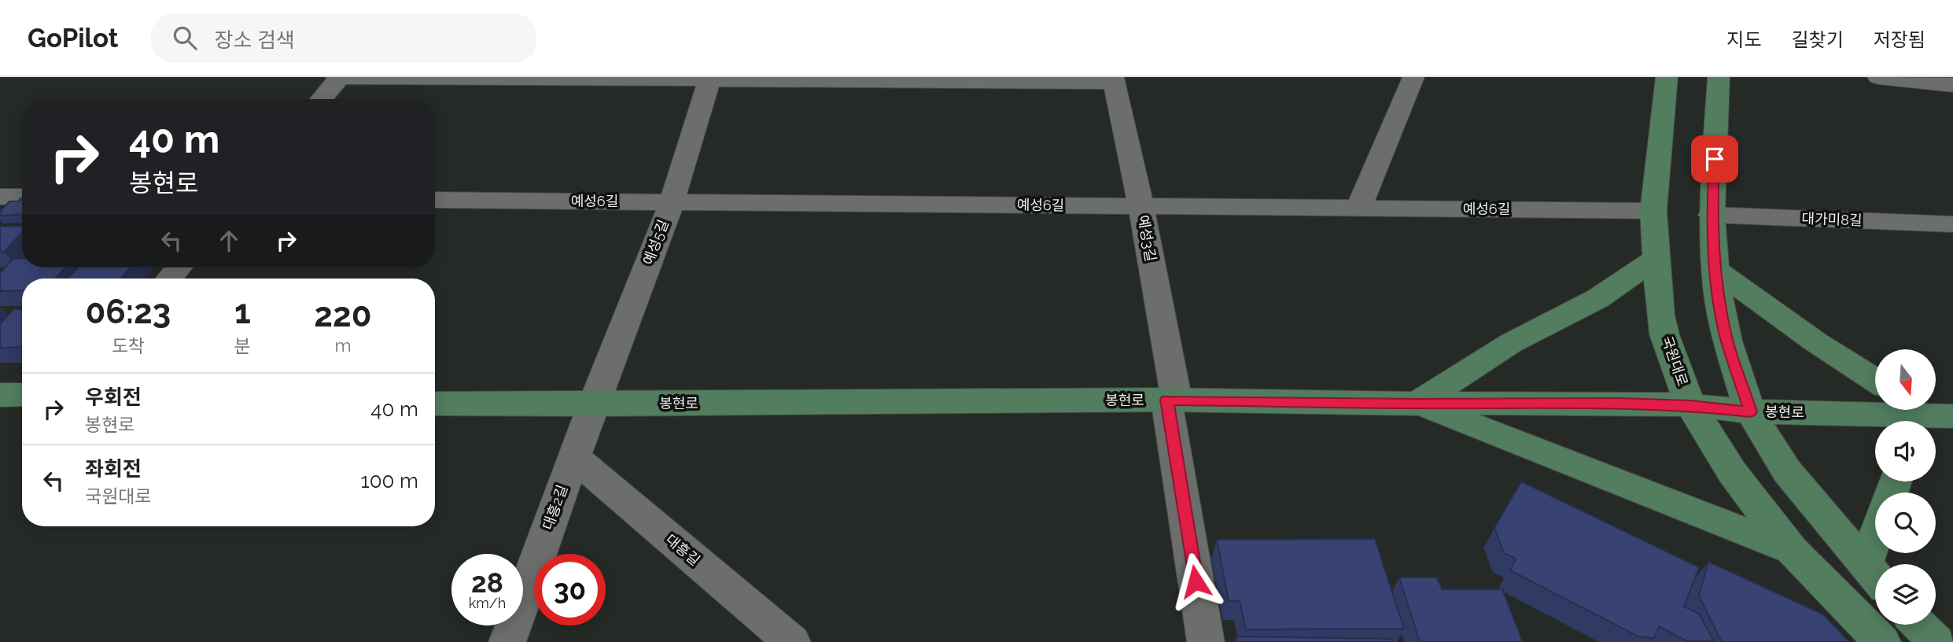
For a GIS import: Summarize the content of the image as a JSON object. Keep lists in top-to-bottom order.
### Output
{
  "streets": {
    "street": [
      "예성6길",
      "대가미8길",
      "예성3길",
      "예성5길",
      "국원대로",
      "봉현로",
      "대흥2길",
      "대흥길"
    ]
  },
  "crossings": [
    ["예성6길", "예성3길"],
    ["예성6길", "예성5길"],
    ["예성6길", "국원대로"],
    ["예성3길", "봉현로"],
    ["예성5길", "봉현로"],
    ["예성5길", "대흥2길"],
    ["국원대로", "봉현로"],
    ["봉현로", "대흥2길"],
    ["대흥2길", "대흥길"]
  ],
  "north": "bottom",
  "page": {
    "header": "GoPilot",
    "search": "장소 검색",
    "nav": ["지도", "길찾기", "저장됨"],
    "turn": ["40 m", "봉현로"],
    "eta": [
      "06:23",
      "도착",
      "1",
      "분",
      "220",
      "m"
    ],
    "list": [
      {
        "name": "우회전",
        "note": "봉현로",
        "value": "40 m"
      },
      {
        "name": "좌회전",
        "note": "국원대로",
        "value": "100 m"
      }
    ],
    "speed": "28 km/h",
    "limit": "30"
  }
}
